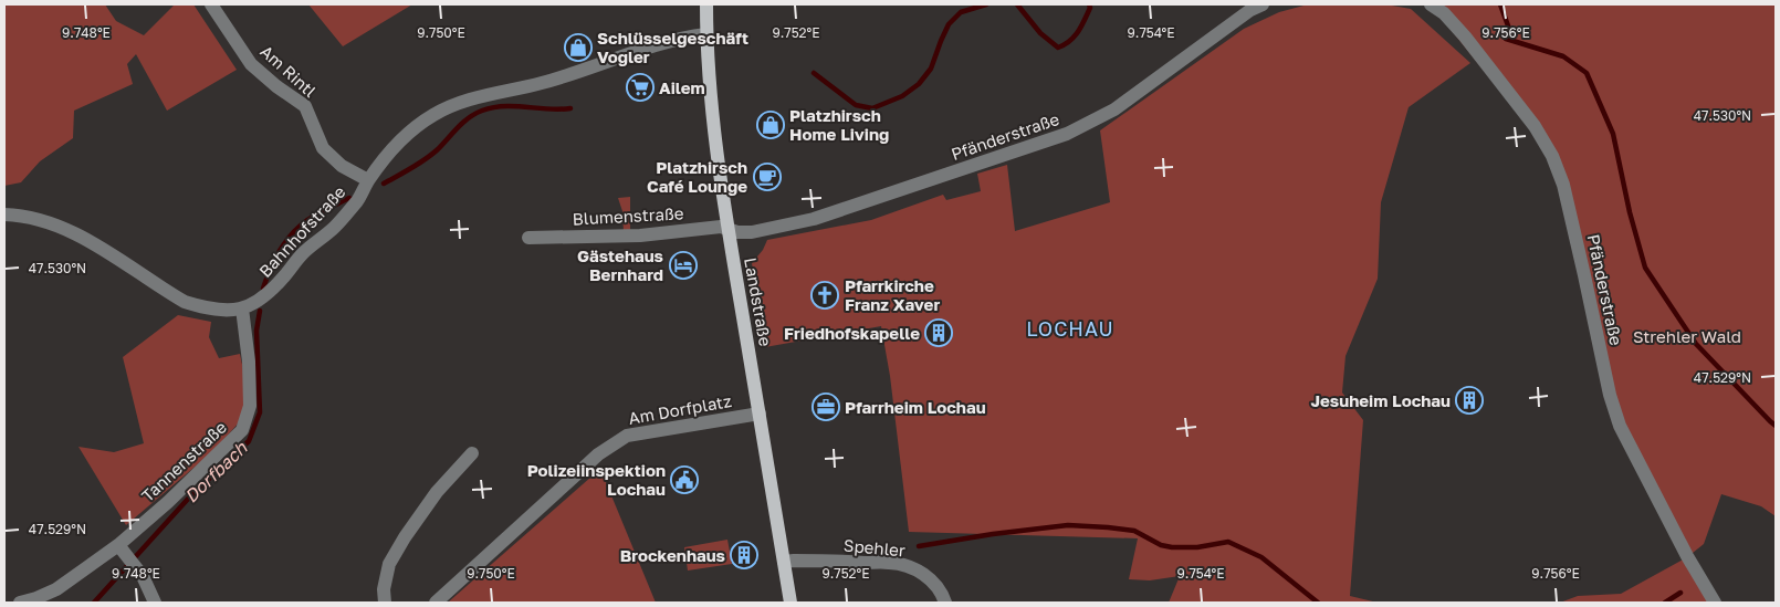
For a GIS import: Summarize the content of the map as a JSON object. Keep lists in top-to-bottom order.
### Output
{
  "streets": {
    "main road": ["Landstraße"],
    "street": [
      "Am Rintl",
      "Pfänderstraße",
      "Blumenstraße",
      "Bahnhofstraße",
      "Am Dorfplatz",
      "Tannenstraße",
      "Spehler"
    ]
  },
  "crossings": [
    ["Am Rintl", "Bahnhofstraße"],
    ["Pfänderstraße", "Blumenstraße"],
    ["Pfänderstraße", "Landstraße"],
    ["Blumenstraße", "Landstraße"],
    ["Bahnhofstraße", "Landstraße"],
    ["Bahnhofstraße", "Tannenstraße"],
    ["Landstraße", "Am Dorfplatz"],
    ["Landstraße", "Spehler"]
  ],
  "districts": ["LOCHAU"],
  "water": ["Dorfbach"],
  "parks": ["Strehler Wald"],
  "places": {
    "shop": ["Schlüsselgeschäft Vogler", "Platzhirsch Home Living"],
    "supermarket": ["Ailem"],
    "cafe": ["Platzhirsch Café Lounge"],
    "hotel": ["Gästehaus Bernhard"],
    "church": ["Pfarrkirche Franz Xaver"],
    "building": ["Friedhofskapelle", "Jesuheim Lochau", "Brockenhaus"],
    "office": ["Pfarrheim Lochau"],
    "public building": ["Polizeiinspektion Lochau"]
  },
  "coordinates": [
    "9.748°E",
    "9.750°E",
    "9.752°E",
    "9.754°E",
    "9.756°E",
    "47.530°N",
    "47.529°N"
  ]
}
